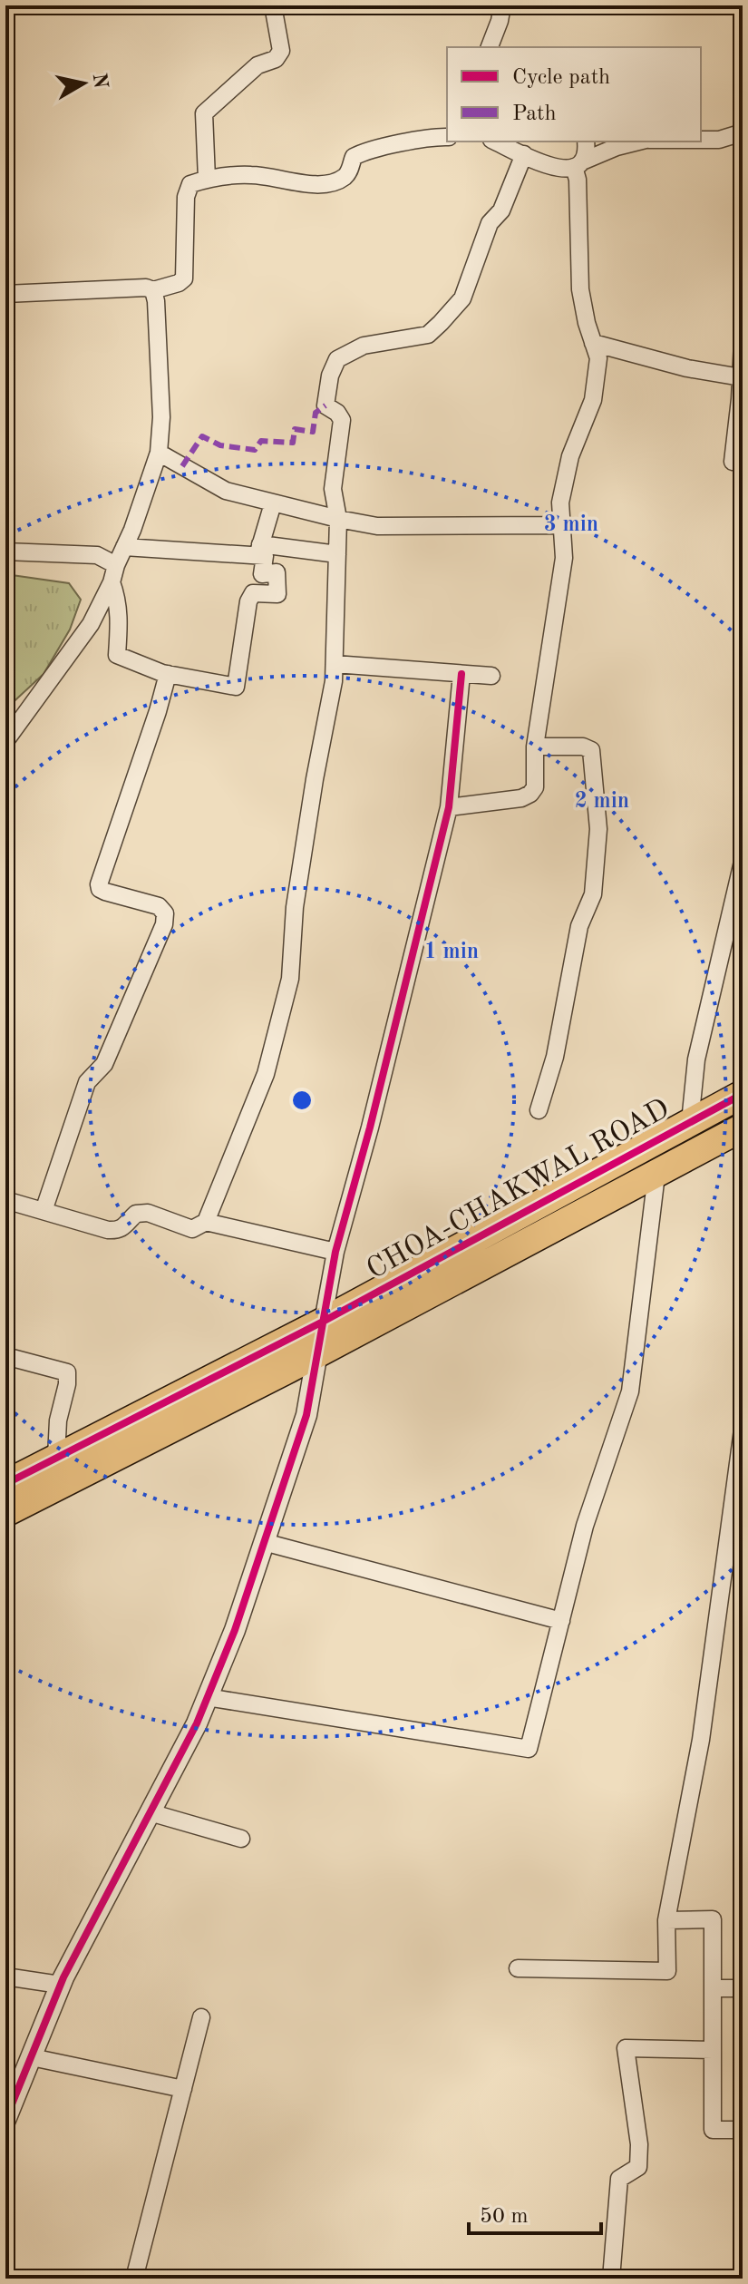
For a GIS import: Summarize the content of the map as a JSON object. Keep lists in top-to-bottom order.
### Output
{
  "streets": {
    "highway": ["CHOA-CHAKWAL ROAD"]
  },
  "legend": ["Cycle path", "Path"],
  "scale_bar": "50 m",
  "north": "right",
  "rings": ["3 min", "2 min", "1 min"]
}
